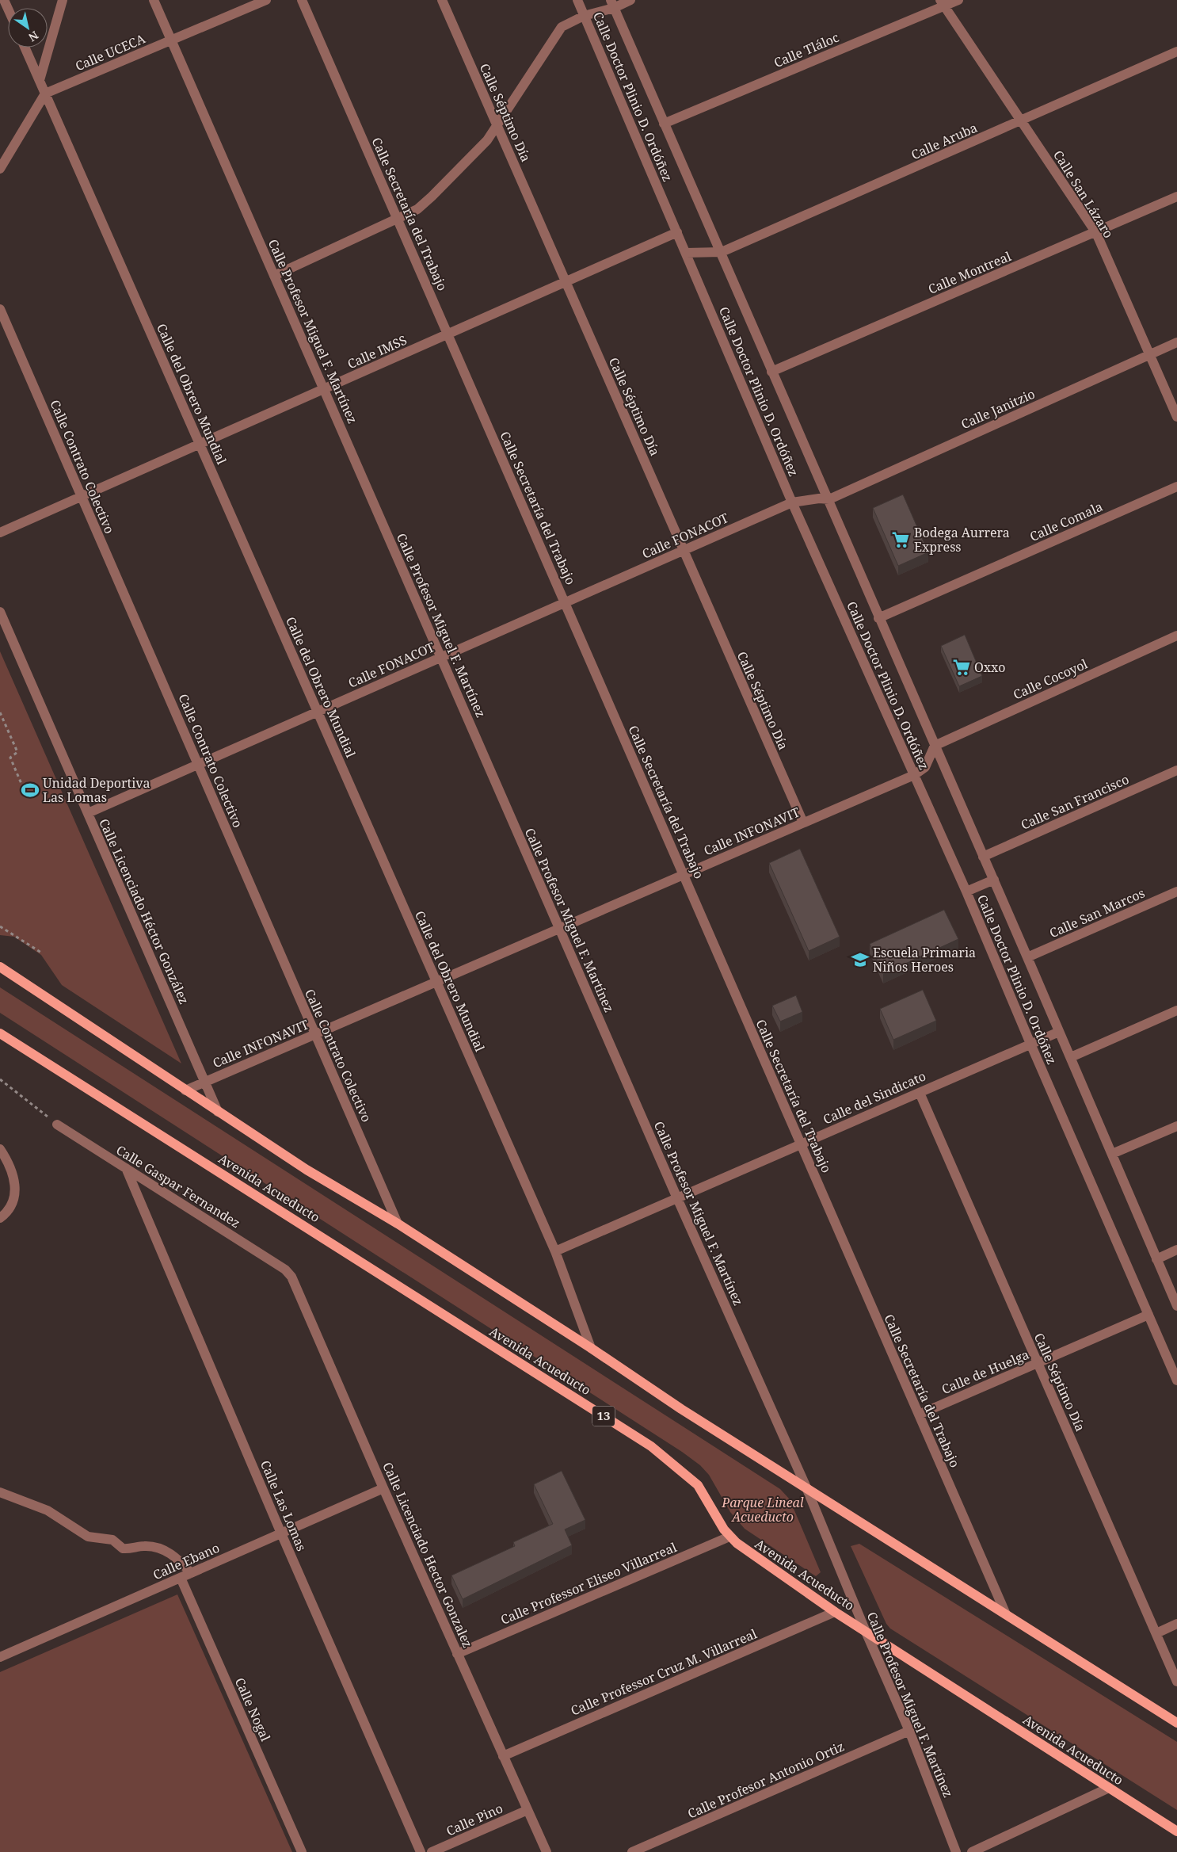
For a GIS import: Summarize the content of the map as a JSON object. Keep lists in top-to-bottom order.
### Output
{
  "streets": {
    "main road": ["Avenida Acueducto", "13"],
    "street": [
      "Calle Tláloc",
      "Calle UCECA",
      "Calle Doctor Plinio D. Ordóñez",
      "Calle Séptimo Día",
      "Calle Aruba",
      "Calle San Lázaro",
      "Calle Secretaría del Trabajo",
      "Calle Montreal",
      "Calle Profesor Miguel F. Martínez",
      "Calle IMSS",
      "Calle del Obrero Mundial",
      "Calle Janitzio",
      "Calle Contrato Colectivo",
      "Calle Comala",
      "Calle FONACOT",
      "Calle Cocoyol",
      "Calle San Francisco",
      "Calle INFONAVIT",
      "Calle Licenciado Héctor González",
      "Calle San Marcos",
      "Calle del Sindicato",
      "Calle Gaspar Fernandez",
      "Calle de Huelga",
      "Calle Las Lomas",
      "Calle Licenciado Hector Gonzalez",
      "Calle Ebano",
      "Calle Professor Eliseo Villarreal",
      "Calle Professor Cruz M. Villarreal",
      "Calle Nogal",
      "Calle Profesor Antonio Ortiz",
      "Calle Pino"
    ]
  },
  "crossings": [
    ["Calle Tláloc", "Calle Doctor Plinio D. Ordóñez"],
    ["Calle Tláloc", "Calle San Lázaro"],
    ["Calle UCECA", "Calle Profesor Miguel F. Martínez"],
    ["Calle UCECA", "Calle del Obrero Mundial"],
    ["Calle Doctor Plinio D. Ordóñez", "Calle Aruba"],
    ["Calle Doctor Plinio D. Ordóñez", "Calle Montreal"],
    ["Calle Doctor Plinio D. Ordóñez", "Calle IMSS"],
    ["Calle Doctor Plinio D. Ordóñez", "Calle Janitzio"],
    ["Calle Doctor Plinio D. Ordóñez", "Calle Comala"],
    ["Calle Doctor Plinio D. Ordóñez", "Calle FONACOT"],
    ["Calle Doctor Plinio D. Ordóñez", "Calle Cocoyol"],
    ["Calle Doctor Plinio D. Ordóñez", "Calle San Francisco"],
    ["Calle Doctor Plinio D. Ordóñez", "Calle INFONAVIT"],
    ["Calle Doctor Plinio D. Ordóñez", "Calle San Marcos"],
    ["Calle Doctor Plinio D. Ordóñez", "Calle del Sindicato"],
    ["Calle Doctor Plinio D. Ordóñez", "Calle de Huelga"],
    ["Calle Séptimo Día", "Calle IMSS"],
    ["Calle Séptimo Día", "Calle FONACOT"],
    ["Calle Séptimo Día", "Calle INFONAVIT"],
    ["Calle Séptimo Día", "Calle del Sindicato"],
    ["Calle Séptimo Día", "Calle de Huelga"],
    ["Calle Aruba", "Calle San Lázaro"],
    ["Calle San Lázaro", "Calle Montreal"],
    ["Calle San Lázaro", "Calle Janitzio"],
    ["Calle Secretaría del Trabajo", "Calle IMSS"],
    ["Calle Secretaría del Trabajo", "Calle FONACOT"],
    ["Calle Secretaría del Trabajo", "Calle INFONAVIT"],
    ["Calle Secretaría del Trabajo", "Calle del Sindicato"],
    ["Calle Secretaría del Trabajo", "Calle de Huelga"],
    ["Calle Profesor Miguel F. Martínez", "Calle IMSS"],
    ["Calle Profesor Miguel F. Martínez", "Calle FONACOT"],
    ["Calle Profesor Miguel F. Martínez", "Calle INFONAVIT"],
    ["Calle Profesor Miguel F. Martínez", "Calle del Sindicato"],
    ["Calle Profesor Miguel F. Martínez", "Avenida Acueducto"],
    ["Calle Profesor Miguel F. Martínez", "Calle Profesor Antonio Ortiz"],
    ["Calle IMSS", "Calle del Obrero Mundial"],
    ["Calle IMSS", "Calle Contrato Colectivo"],
    ["Calle del Obrero Mundial", "Calle FONACOT"],
    ["Calle del Obrero Mundial", "Calle INFONAVIT"],
    ["Calle del Obrero Mundial", "Calle del Sindicato"],
    ["Calle Janitzio", "Calle FONACOT"],
    ["Calle Contrato Colectivo", "Calle FONACOT"],
    ["Calle Contrato Colectivo", "Calle INFONAVIT"],
    ["Calle FONACOT", "Calle Licenciado Héctor González"],
    ["Calle INFONAVIT", "Calle Licenciado Héctor González"],
    ["Calle Gaspar Fernandez", "Calle Las Lomas"],
    ["Calle Gaspar Fernandez", "Calle Licenciado Hector Gonzalez"],
    ["Avenida Acueducto", "Calle Professor Eliseo Villarreal"],
    ["Avenida Acueducto", "Calle Professor Cruz M. Villarreal"],
    ["Calle Las Lomas", "Calle Ebano"],
    ["Calle Licenciado Hector Gonzalez", "Calle Ebano"],
    ["Calle Licenciado Hector Gonzalez", "Calle Professor Eliseo Villarreal"],
    ["Calle Licenciado Hector Gonzalez", "Calle Professor Cruz M. Villarreal"],
    ["Calle Licenciado Hector Gonzalez", "Calle Pino"],
    ["Calle Ebano", "Calle Nogal"]
  ],
  "parks": ["Parque Lineal Acueducto"],
  "places": {
    "supermarket": ["Bodega Aurrera Express", "Oxxo"],
    "sports": ["Unidad Deportiva Las Lomas"],
    "school or university": ["Escuela Primaria Niños Heroes"]
  },
  "north": "bottom right"
}
